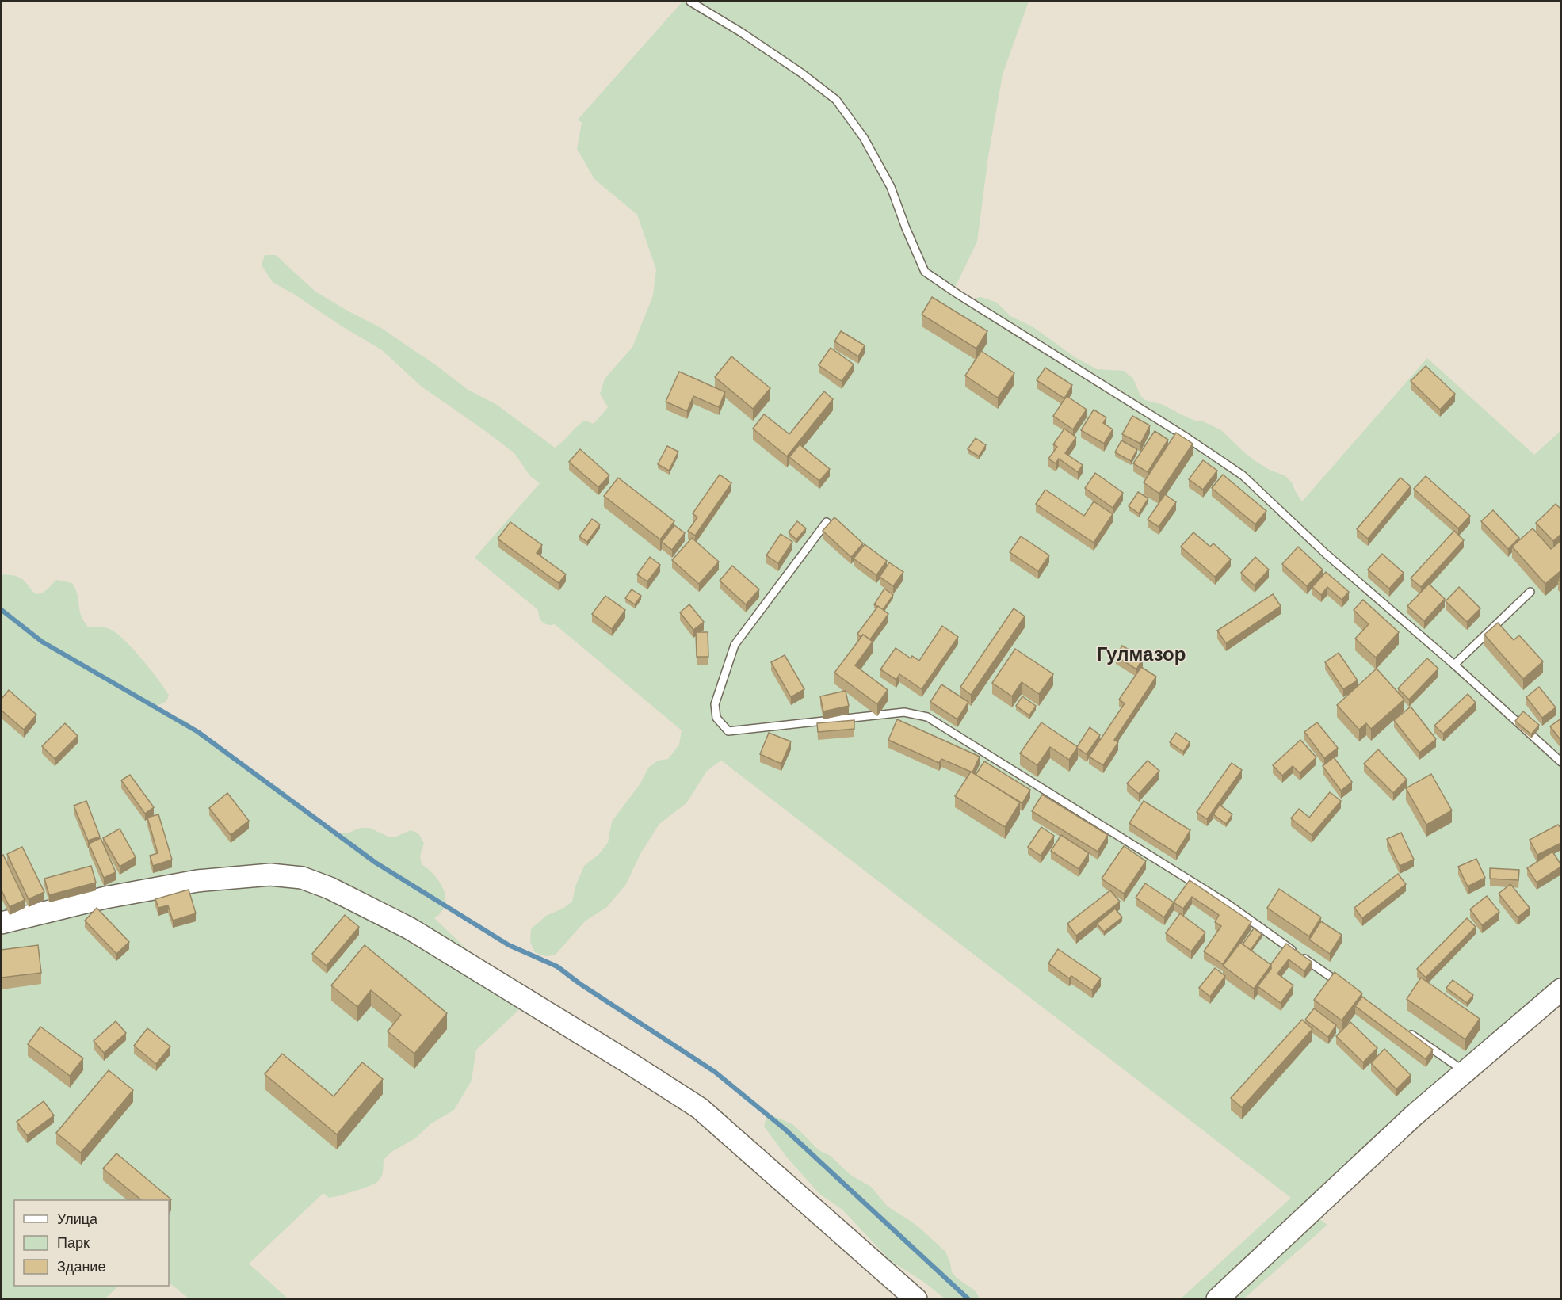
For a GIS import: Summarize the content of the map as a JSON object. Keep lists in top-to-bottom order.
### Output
{
  "districts": ["Гулмазор"],
  "legend": ["Улица", "Парк", "Здание"]
}
